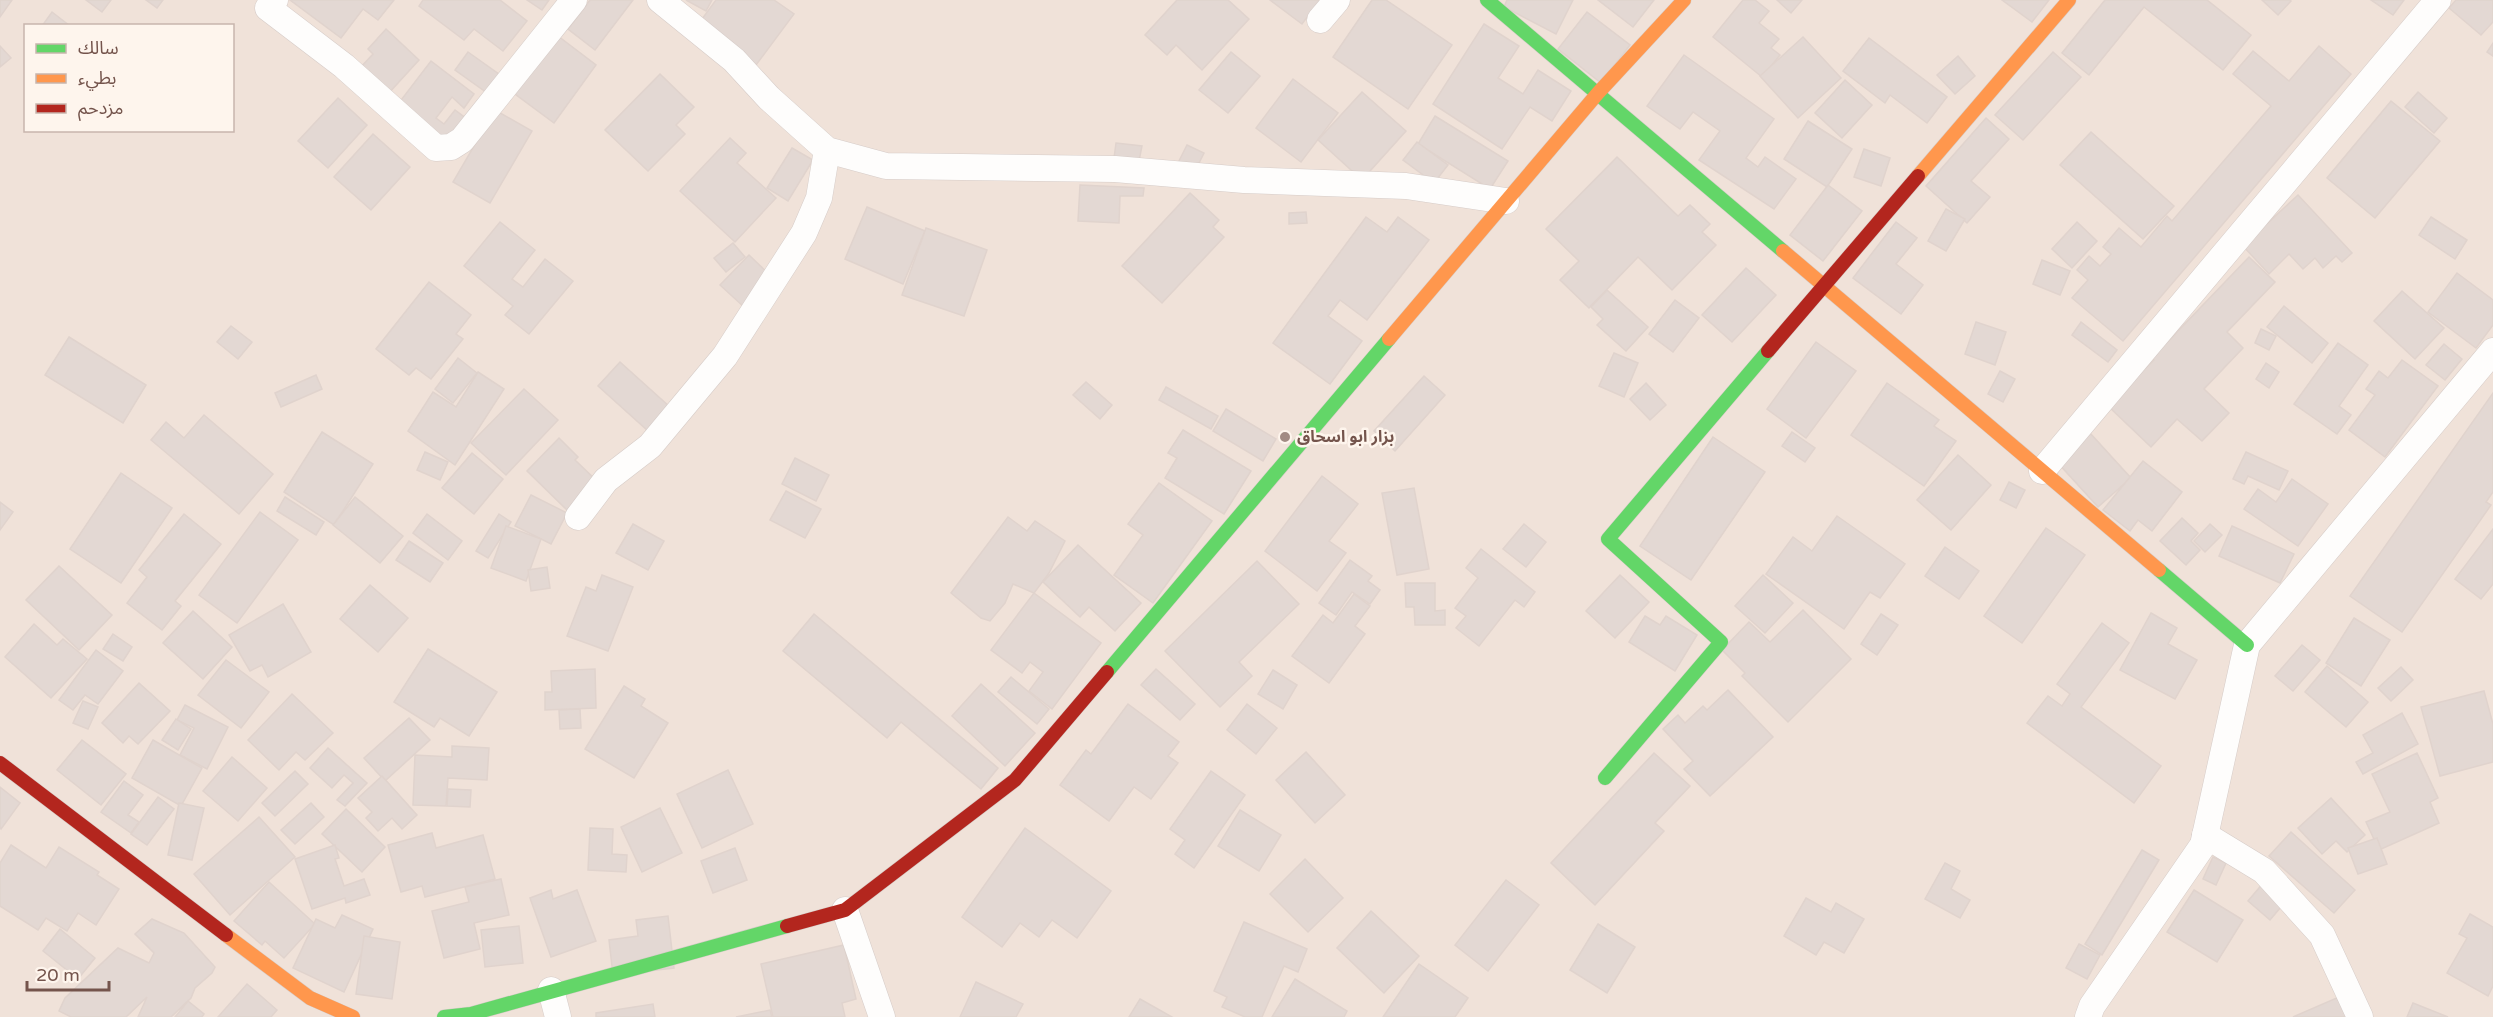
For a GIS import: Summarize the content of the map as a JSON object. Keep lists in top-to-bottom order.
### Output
{
  "places": ["بزار ابو اسحاق"],
  "legend": ["سالك", "بطيء", "مزدحم"],
  "scale_bar": "20 m"
}
